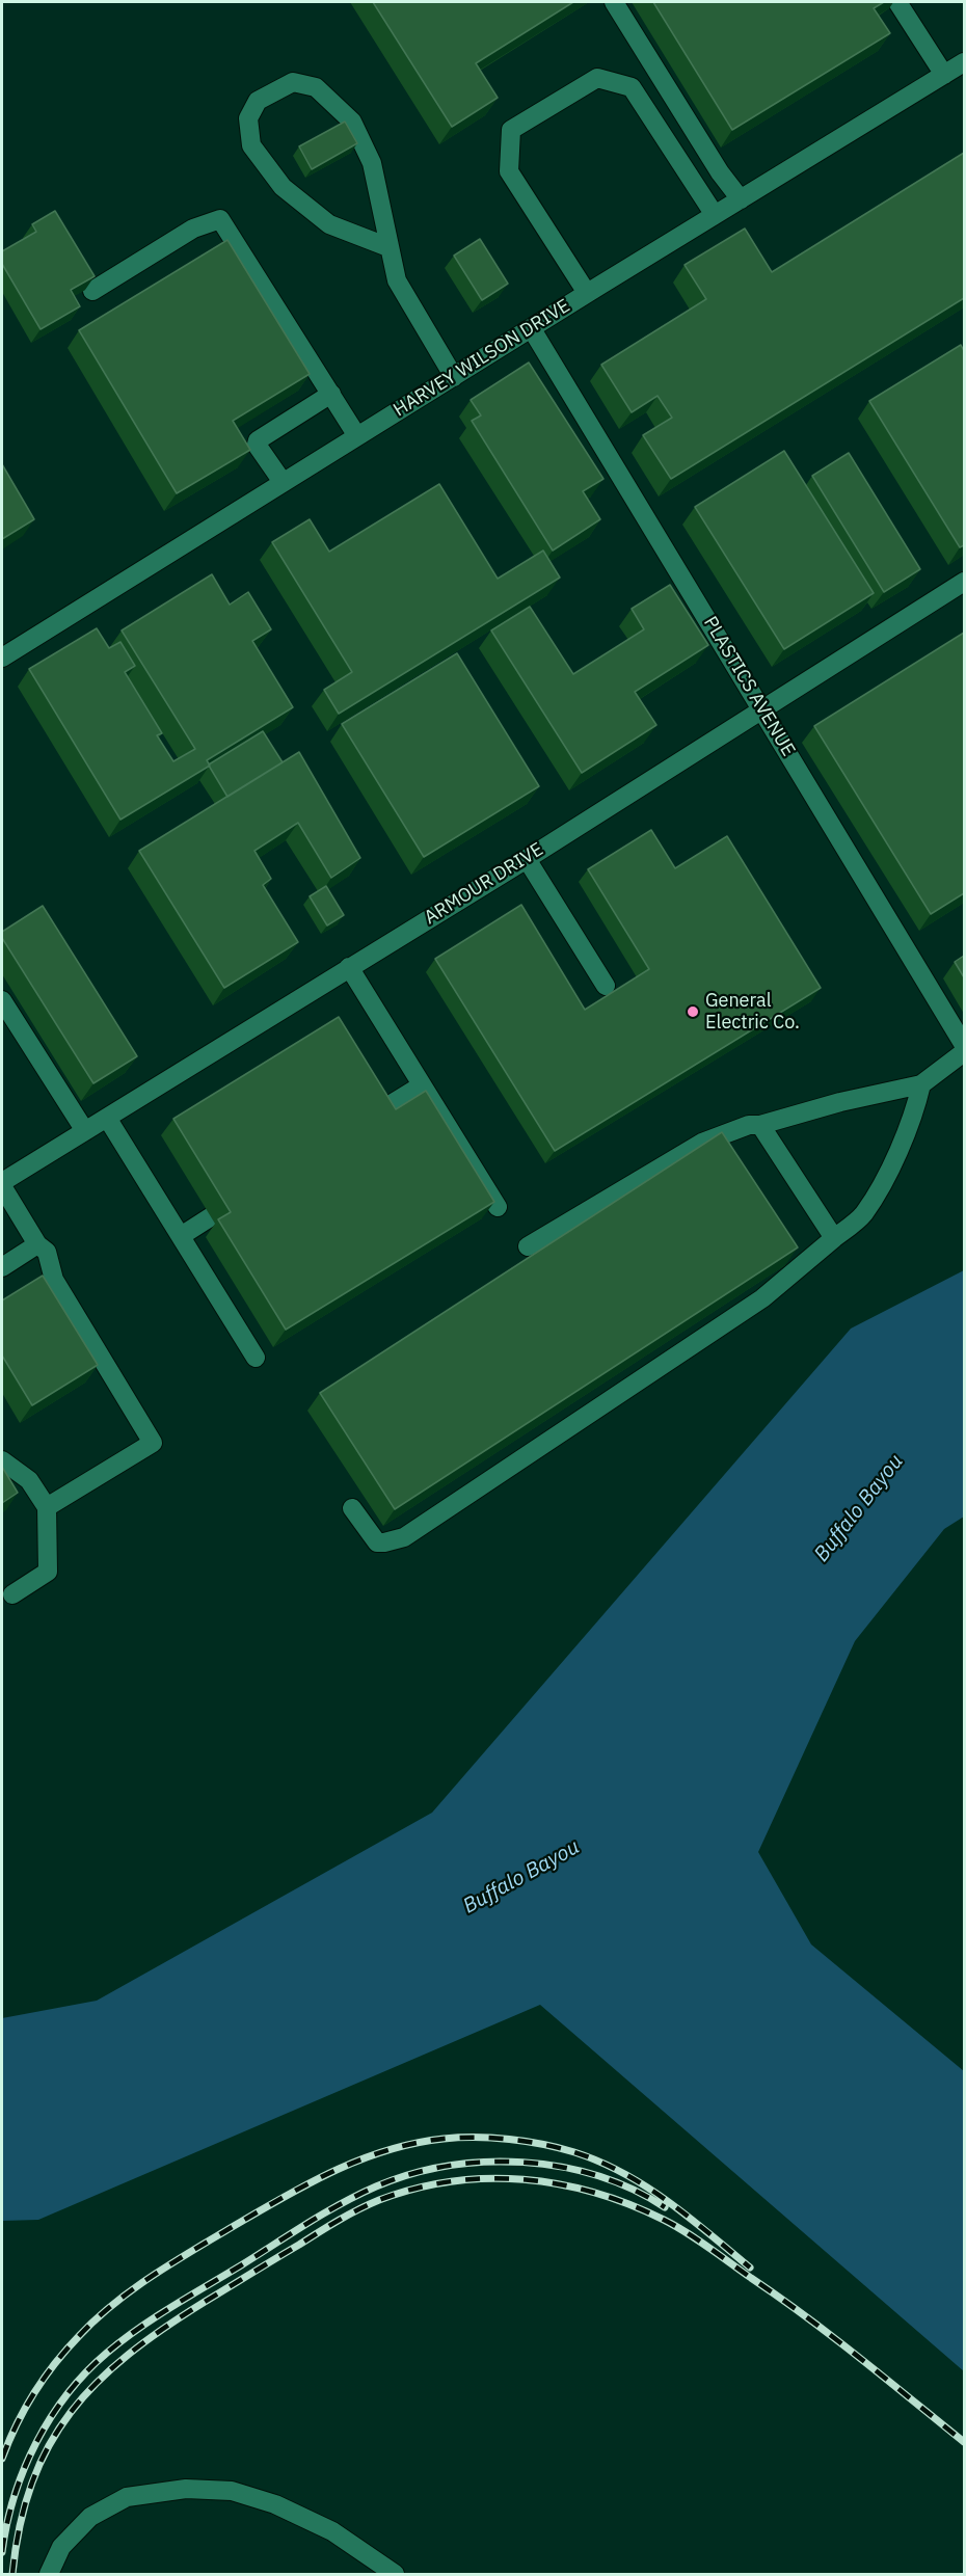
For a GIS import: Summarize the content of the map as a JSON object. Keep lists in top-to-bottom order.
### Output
{
  "streets": {
    "street": ["HARVEY WILSON DRIVE", "PLASTICS AVENUE", "ARMOUR DRIVE"]
  },
  "crossings": [
    ["HARVEY WILSON DRIVE", "PLASTICS AVENUE"],
    ["PLASTICS AVENUE", "ARMOUR DRIVE"]
  ],
  "water": ["Buffalo Bayou"],
  "places": ["General Electric Co."]
}
